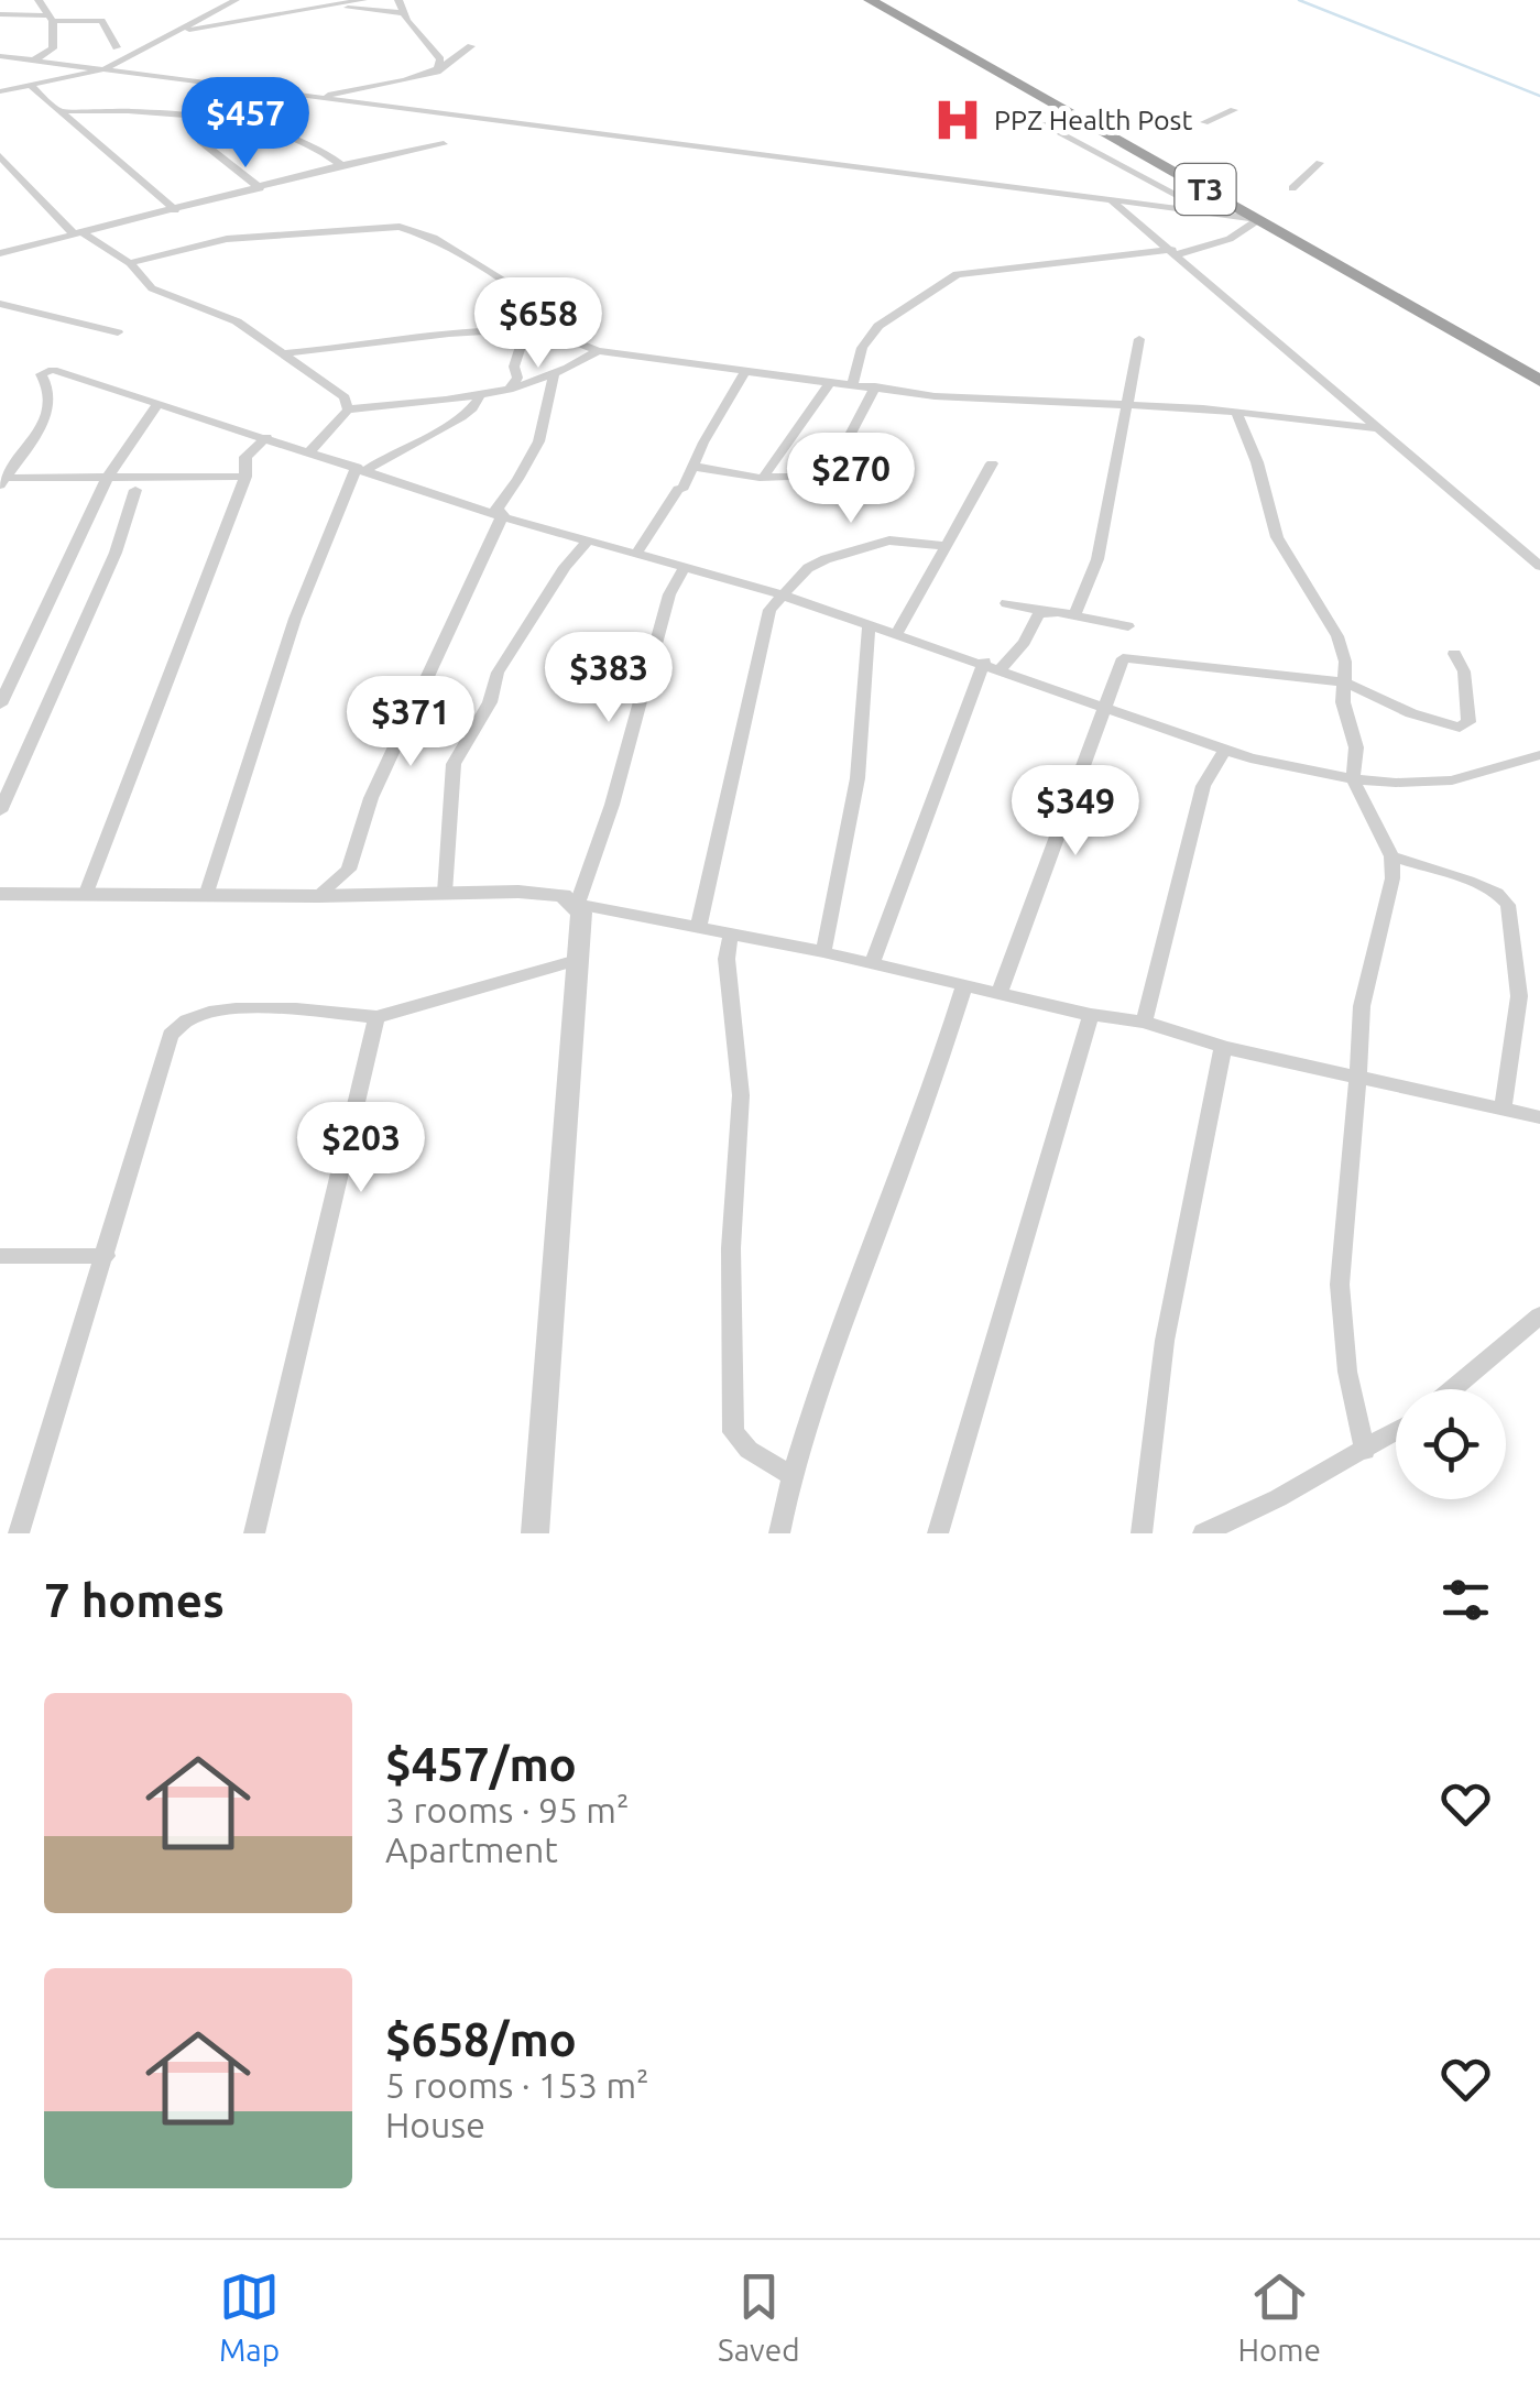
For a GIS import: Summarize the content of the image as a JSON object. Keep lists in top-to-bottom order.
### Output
{
  "streets": {
    "highway": ["T3"]
  },
  "places": {
    "hospital": ["PPZ Health Post"]
  },
  "page": {
    "price": [
      "$457",
      "$658",
      "$270",
      "$383",
      "$371",
      "$349",
      "$203"
    ],
    "heading": "7 homes",
    "list": [
      {
        "name": "$457/mo",
        "note": "3 rooms · 95 m² · Apartment"
      },
      {
        "name": "$658/mo",
        "note": "5 rooms · 153 m² · House"
      }
    ],
    "tabs": ["Map", "Saved", "Home"]
  }
}
